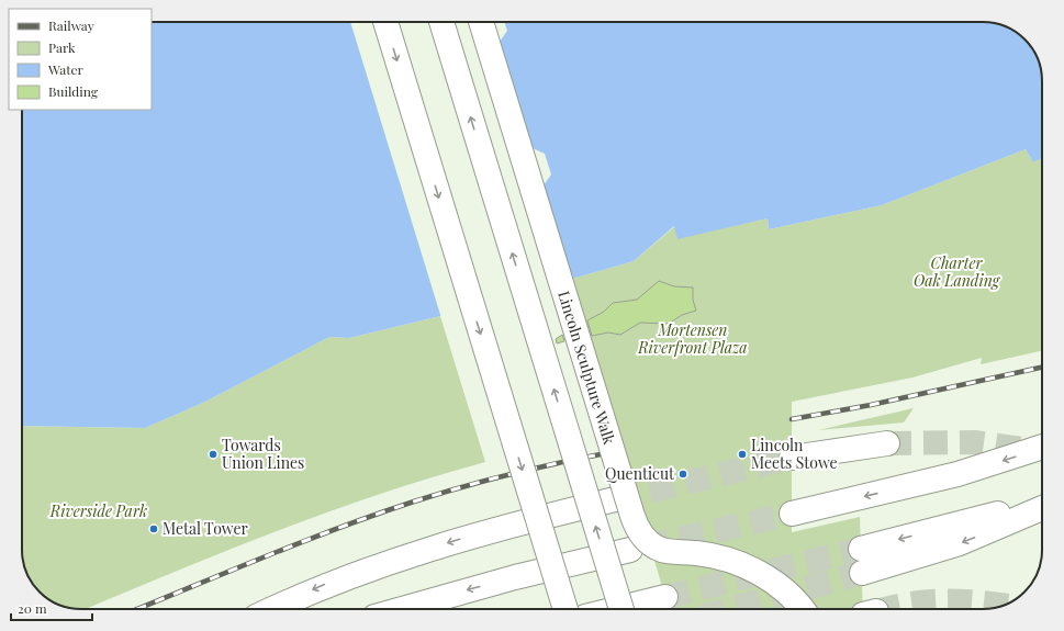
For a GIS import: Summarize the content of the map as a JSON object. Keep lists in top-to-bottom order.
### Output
{
  "streets": {
    "main road": ["Lincoln Sculpture Walk"]
  },
  "parks": ["Charter Oak Landing", "Mortensen Riverfront Plaza", "Riverside Park"],
  "places": [
    "Towards Union Lines",
    "Lincoln Meets Stowe",
    "Quenticut",
    "Metal Tower"
  ],
  "legend": [
    "Railway",
    "Park",
    "Water",
    "Building"
  ],
  "scale_bar": "20 m"
}
